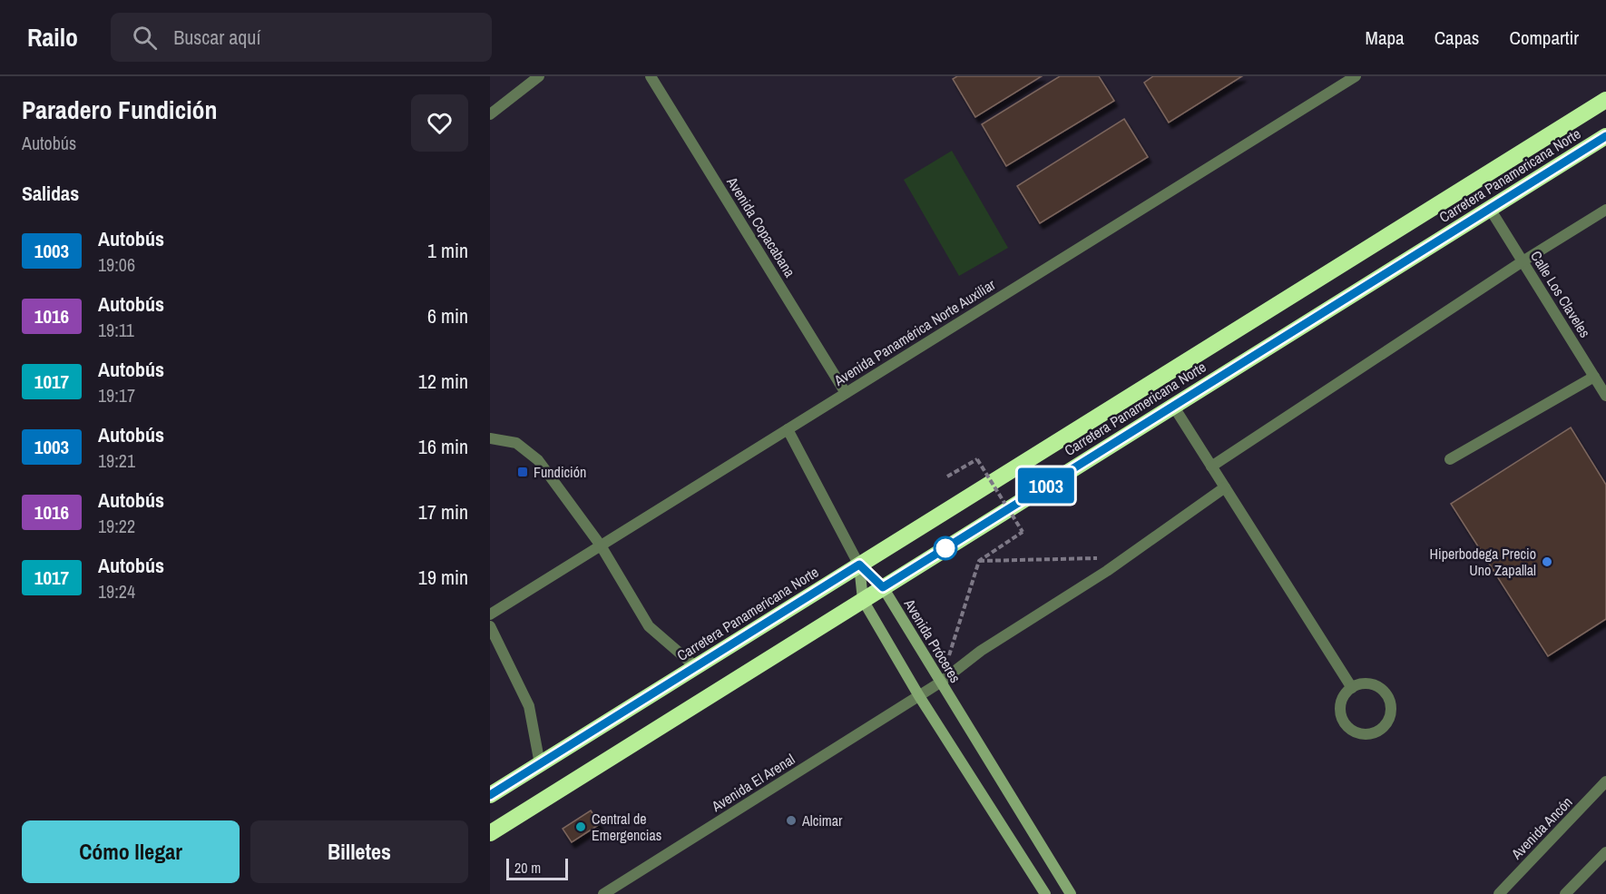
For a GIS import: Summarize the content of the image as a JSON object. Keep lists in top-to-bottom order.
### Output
{
  "streets": {
    "highway": ["Carretera Panamericana Norte"],
    "street": [
      "Avenida Copacabana",
      "Calle Los Claveles",
      "Avenida Panamérica Norte Auxiliar",
      "Avenida Próceres",
      "Avenida El Arenal",
      "Avenida Ancón"
    ]
  },
  "crossings": [
    ["Carretera Panamericana Norte", "Calle Los Claveles"],
    ["Carretera Panamericana Norte", "Avenida Próceres"],
    ["Avenida Copacabana", "Avenida Panamérica Norte Auxiliar"],
    ["Avenida Próceres", "Avenida El Arenal"]
  ],
  "places": {
    "transit": ["Fundición"],
    "other": ["Hiperbodega Precio Uno Zapallal", "Alcimar", "Central de Emergencias"]
  },
  "lines": ["bus line 1003"],
  "scale_bar": "20 m",
  "page": {
    "header": "Railo",
    "search": "Buscar aquí",
    "nav": ["Mapa", "Capas", "Compartir"],
    "heading": [
      ["Paradero Fundición", "Autobús"],
      "Salidas"
    ],
    "on_map": "1003",
    "list": [
      {
        "mark": "1003",
        "name": "Autobús",
        "note": "19:06",
        "value": "1 min"
      },
      {
        "mark": "1016",
        "name": "Autobús",
        "note": "19:11",
        "value": "6 min"
      },
      {
        "mark": "1017",
        "name": "Autobús",
        "note": "19:17",
        "value": "12 min"
      },
      {
        "mark": "1003",
        "name": "Autobús",
        "note": "19:21",
        "value": "16 min"
      },
      {
        "mark": "1016",
        "name": "Autobús",
        "note": "19:22",
        "value": "17 min"
      },
      {
        "mark": "1017",
        "name": "Autobús",
        "note": "19:24",
        "value": "19 min"
      }
    ],
    "buttons": ["Cómo llegar", "Billetes"],
    "scale": "20 m"
  }
}
